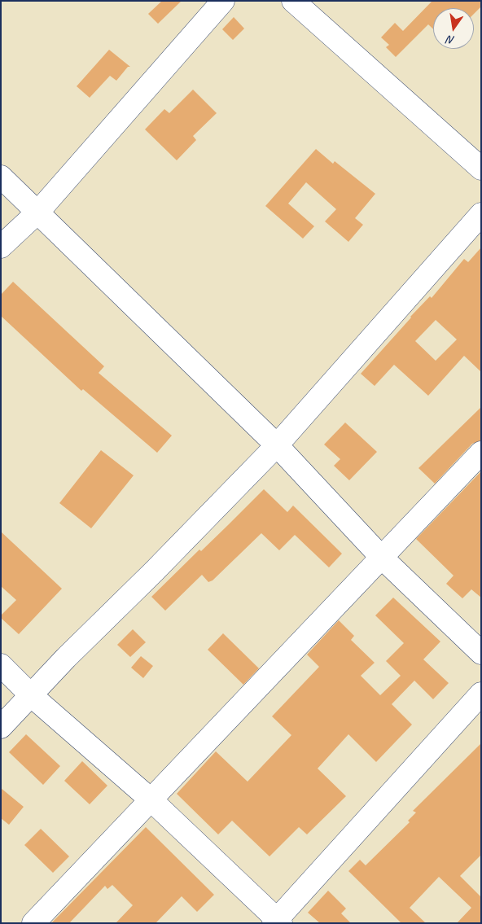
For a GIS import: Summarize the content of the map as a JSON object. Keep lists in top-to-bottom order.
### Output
{
  "north": "bottom"
}
